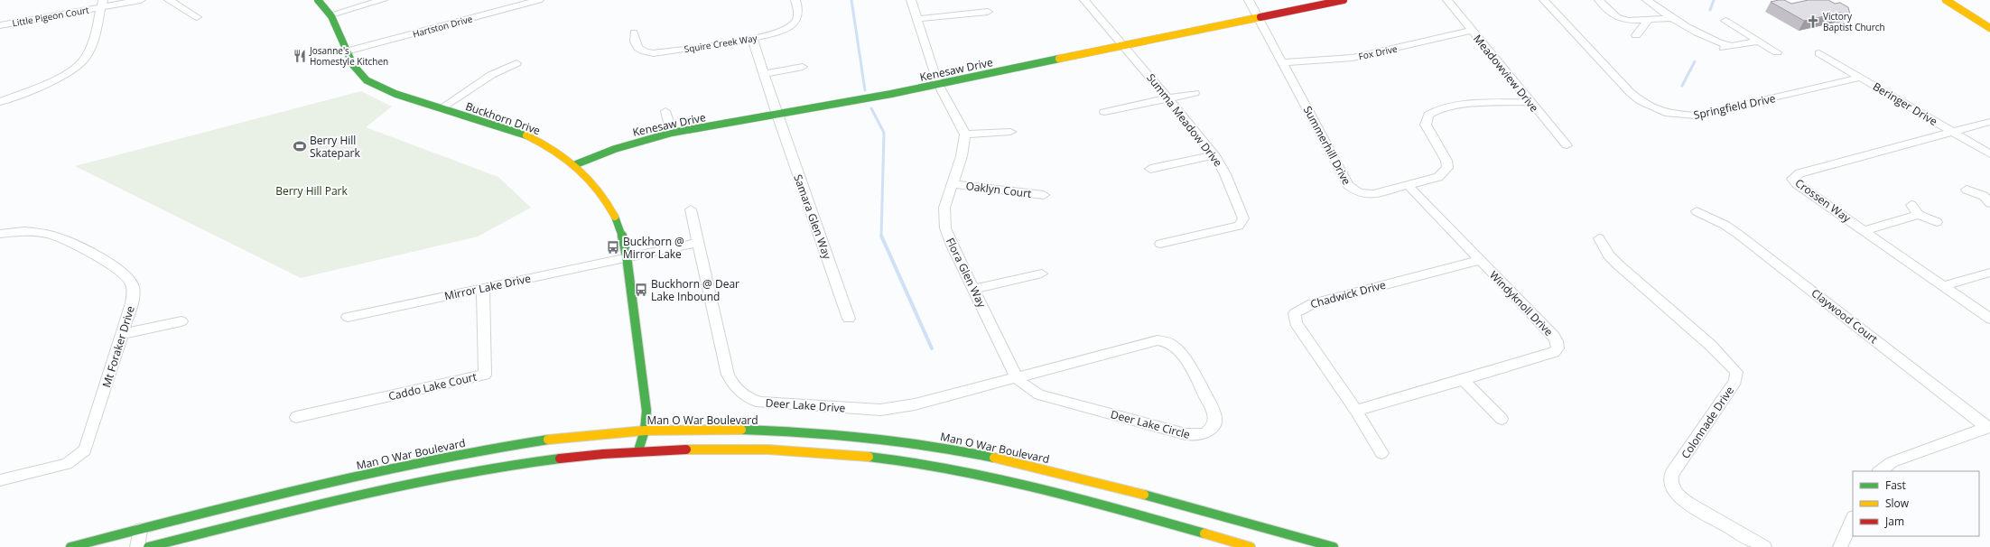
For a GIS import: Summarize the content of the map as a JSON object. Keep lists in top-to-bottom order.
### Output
{
  "streets": {
    "street": [
      "Little Pigeon Court",
      "Hartston Drive",
      "Squire Creek Way",
      "Fox Drive",
      "Kenesaw Drive",
      "Meadowview Drive",
      "Beringer Drive",
      "Springfield Drive",
      "Buckhorn Drive",
      "Summa Meadow Drive",
      "Summerhill Drive",
      "Oaklyn Court",
      "Crossen Way",
      "Samara Glen Way",
      "Flora Glen Way",
      "Mirror Lake Drive",
      "Chadwick Drive",
      "Windyknoll Drive",
      "Claywood Court",
      "Mt Foraker Drive",
      "Caddo Lake Court",
      "Deer Lake Drive",
      "Man O War Boulevard",
      "Colonnade Drive",
      "Deer Lake Circle"
    ]
  },
  "crossings": [
    ["Hartston Drive", "Buckhorn Drive"],
    ["Squire Creek Way", "Samara Glen Way"],
    ["Fox Drive", "Meadowview Drive"],
    ["Fox Drive", "Summerhill Drive"],
    ["Kenesaw Drive", "Buckhorn Drive"],
    ["Kenesaw Drive", "Summa Meadow Drive"],
    ["Kenesaw Drive", "Summerhill Drive"],
    ["Kenesaw Drive", "Samara Glen Way"],
    ["Meadowview Drive", "Summerhill Drive"],
    ["Beringer Drive", "Springfield Drive"],
    ["Beringer Drive", "Crossen Way"],
    ["Buckhorn Drive", "Mirror Lake Drive"],
    ["Buckhorn Drive", "Man O War Boulevard"],
    ["Summerhill Drive", "Windyknoll Drive"],
    ["Oaklyn Court", "Flora Glen Way"],
    ["Flora Glen Way", "Deer Lake Drive"],
    ["Flora Glen Way", "Deer Lake Circle"],
    ["Mirror Lake Drive", "Caddo Lake Court"],
    ["Mirror Lake Drive", "Deer Lake Drive"],
    ["Chadwick Drive", "Windyknoll Drive"],
    ["Deer Lake Drive", "Deer Lake Circle"]
  ],
  "parks": ["Berry Hill Park"],
  "places": {
    "church": ["Victory Baptist Church"],
    "restaurant": ["Josanne's Homestyle Kitchen"],
    "sports": ["Berry Hill Skatepark"],
    "bus stop": ["Buckhorn @ Mirror Lake", "Buckhorn @ Dear Lake Inbound"]
  },
  "legend": ["Fast", "Slow", "Jam"]
}
